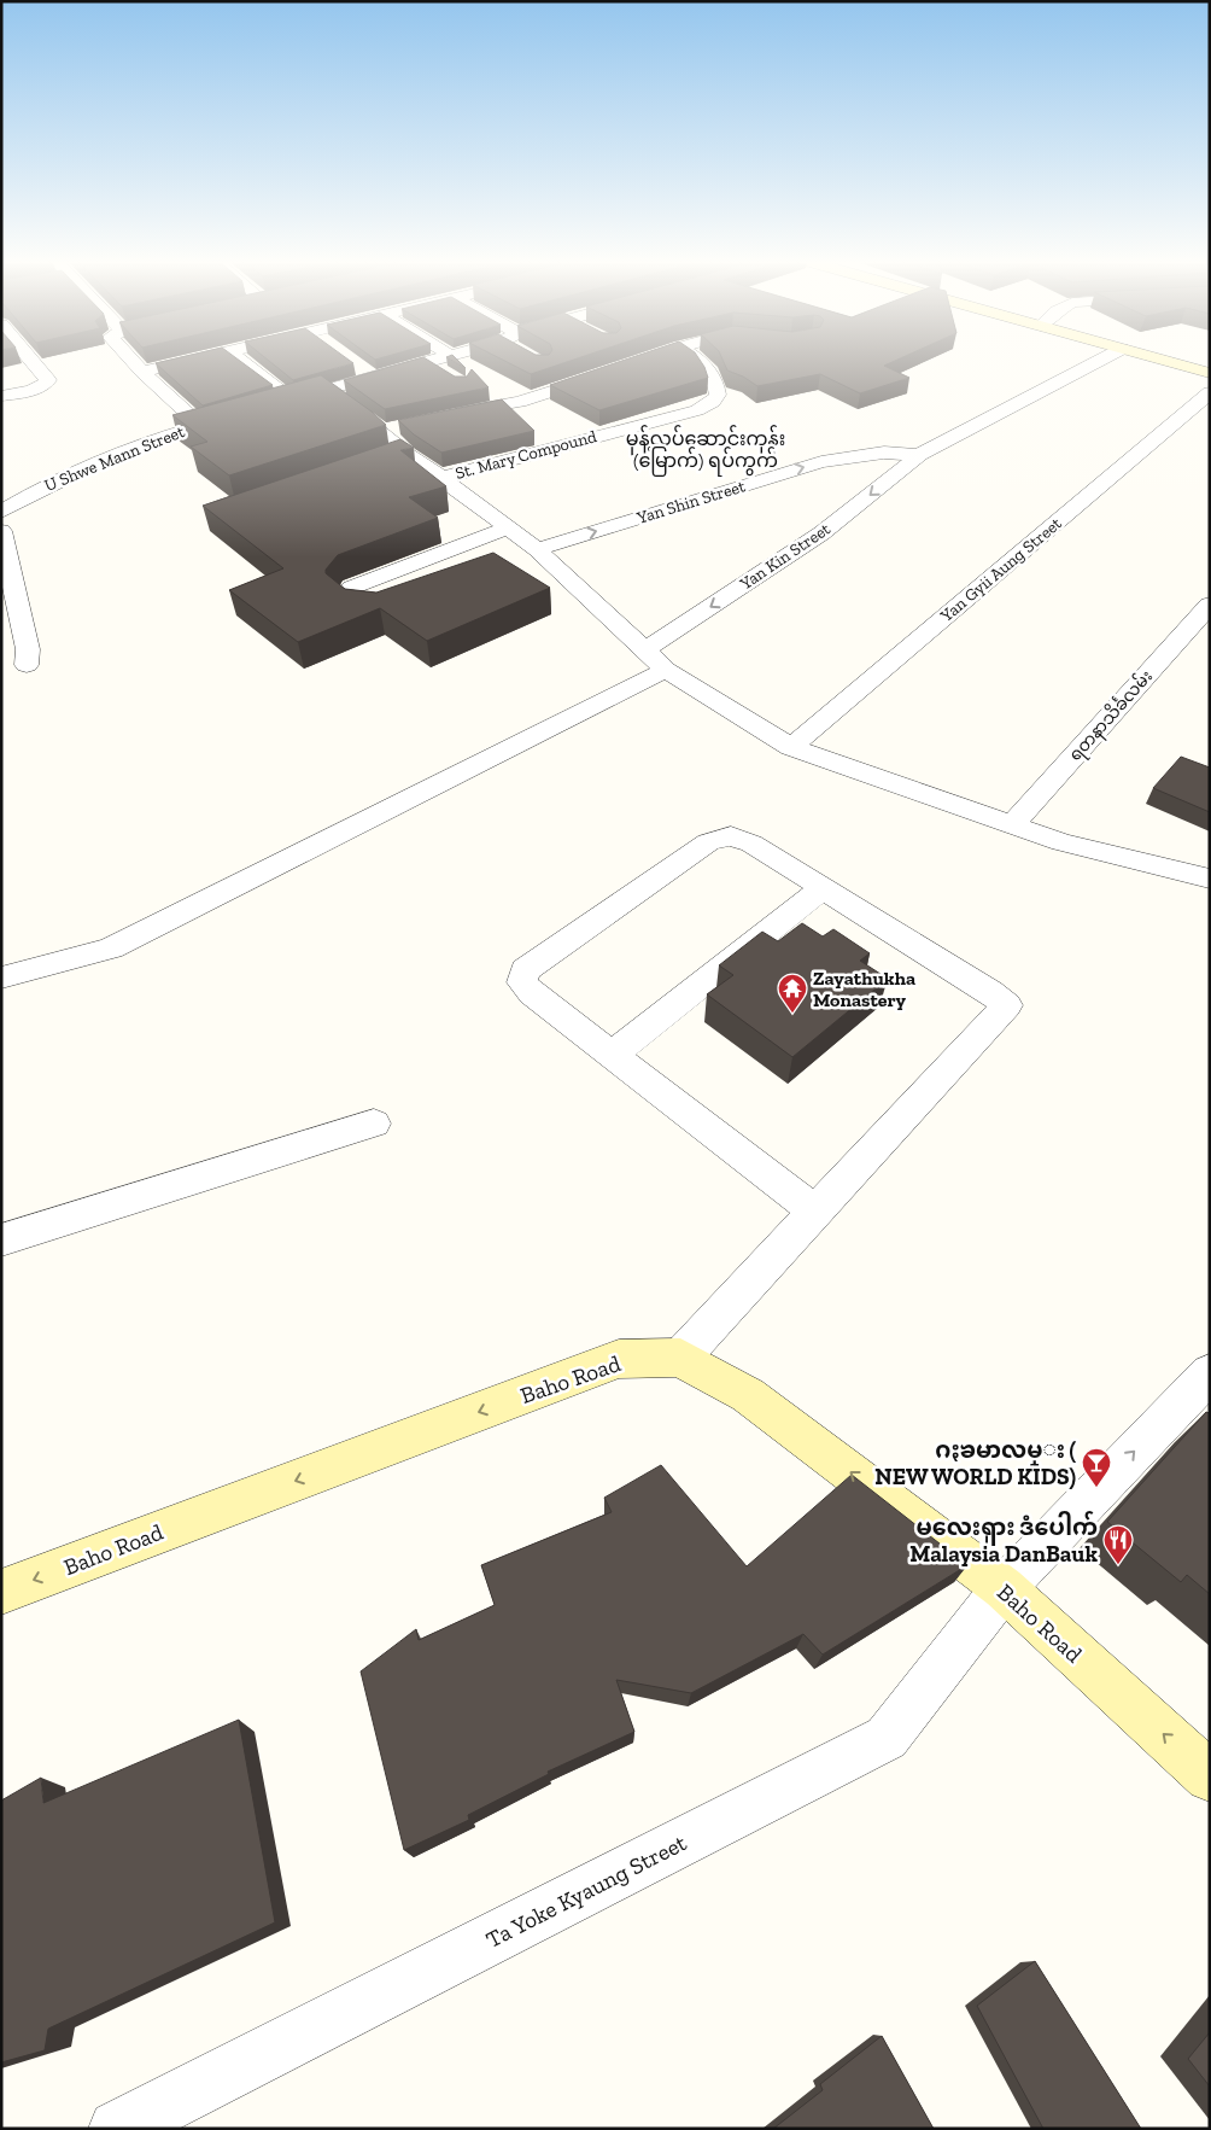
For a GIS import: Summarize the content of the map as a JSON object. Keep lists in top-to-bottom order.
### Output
{
  "streets": {
    "main road": ["Baho Road"],
    "street": [
      "St. Mary Compound",
      "U Shwe Mann Street",
      "Yan Shin Street",
      "Yan Kin Street",
      "Yan Gyii Aung Street",
      "ရတနာသိင်္ခလမ်း",
      "Ta Yoke Kyaung Street"
    ]
  },
  "crossings": [
    ["Yan Shin Street", "Yan Kin Street"],
    ["Baho Road", "Ta Yoke Kyaung Street"]
  ],
  "one_way": ["Baho Road"],
  "districts": ["မုန့်လုပ်ဆောင်းကုန်း (မြောက်) ရပ်ကွက်"],
  "places": {
    "temple": ["Zayathukha Monastery"],
    "bar": ["ဂႏၶမာလမ္း ( NEW WORLD KIDS)"],
    "restaurant": ["မလေးရှား ဒံပေါက် Malaysia DanBauk"]
  }
}
